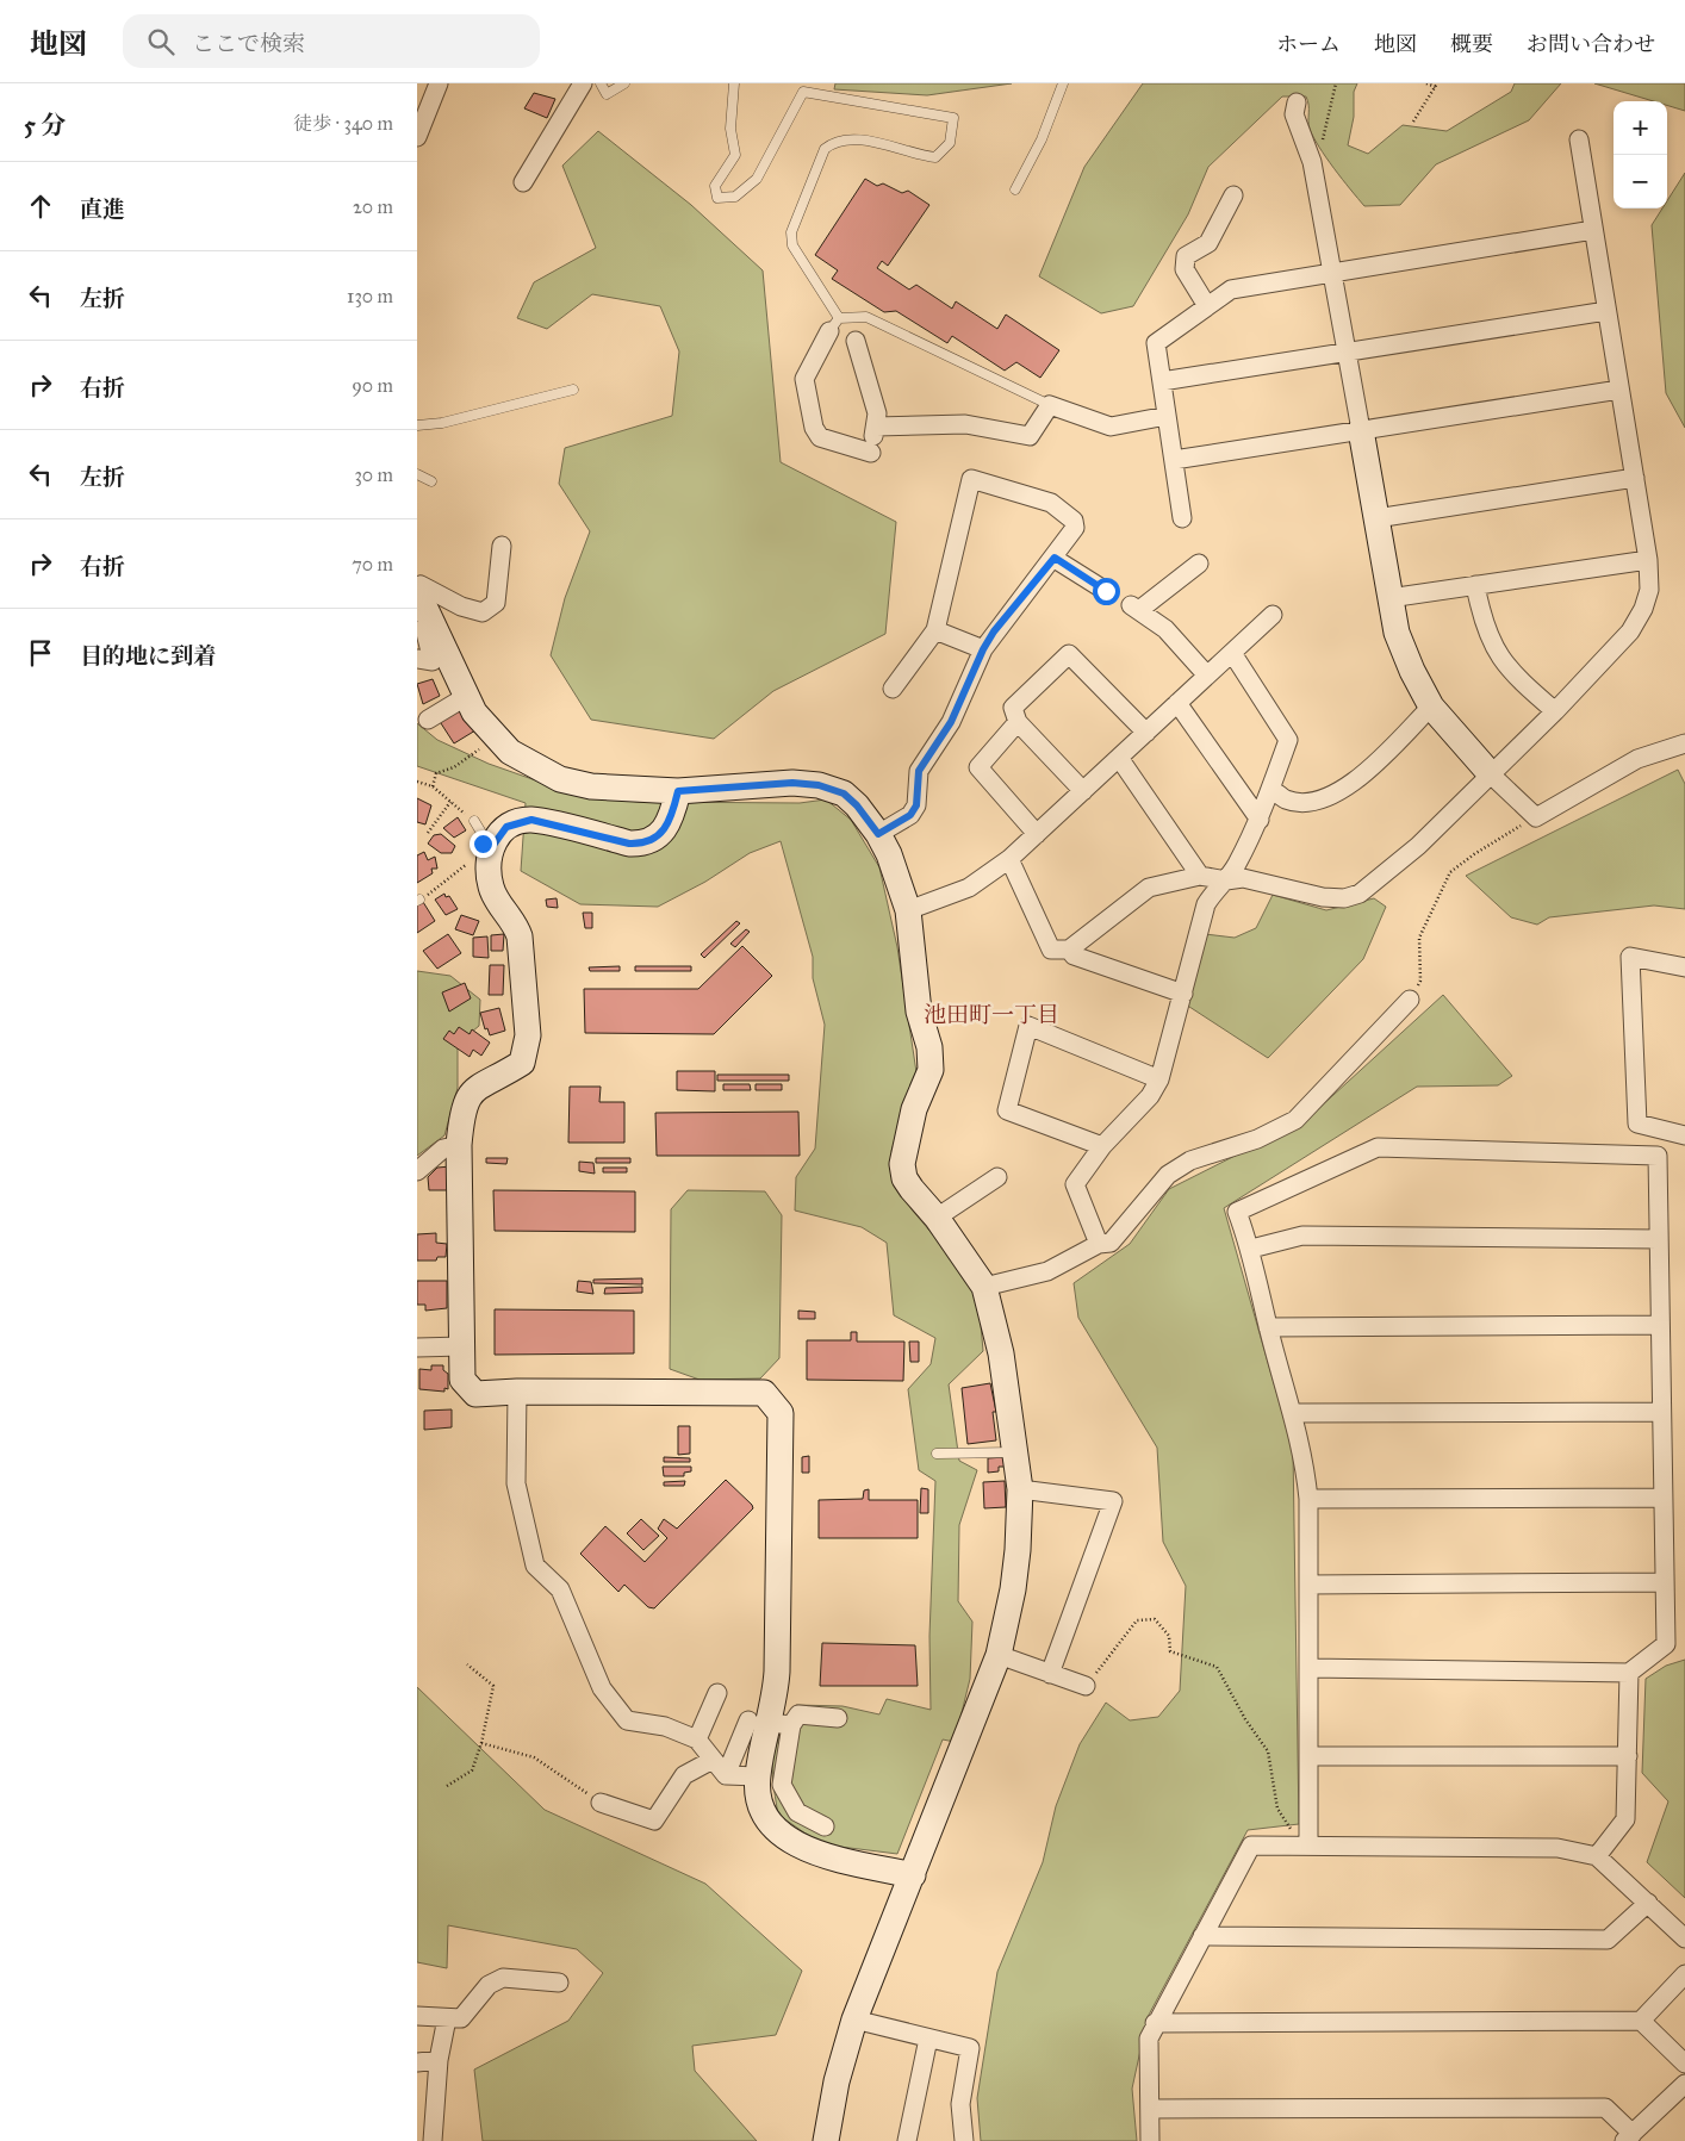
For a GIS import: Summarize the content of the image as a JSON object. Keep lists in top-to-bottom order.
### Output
{
  "districts": ["池田町一丁目"],
  "page": {
    "header": "地図",
    "search": "ここで検索",
    "nav": [
      "ホーム",
      "地図",
      "概要",
      "お問い合わせ"
    ],
    "heading": ["5 分", "徒歩 · 340 m"],
    "map_buttons": ["+", "−"],
    "list": [
      ["直進", "20 m"],
      ["左折", "130 m"],
      ["右折", "90 m"],
      ["左折", "30 m"],
      ["右折", "70 m"],
      "目的地に到着"
    ]
  }
}
